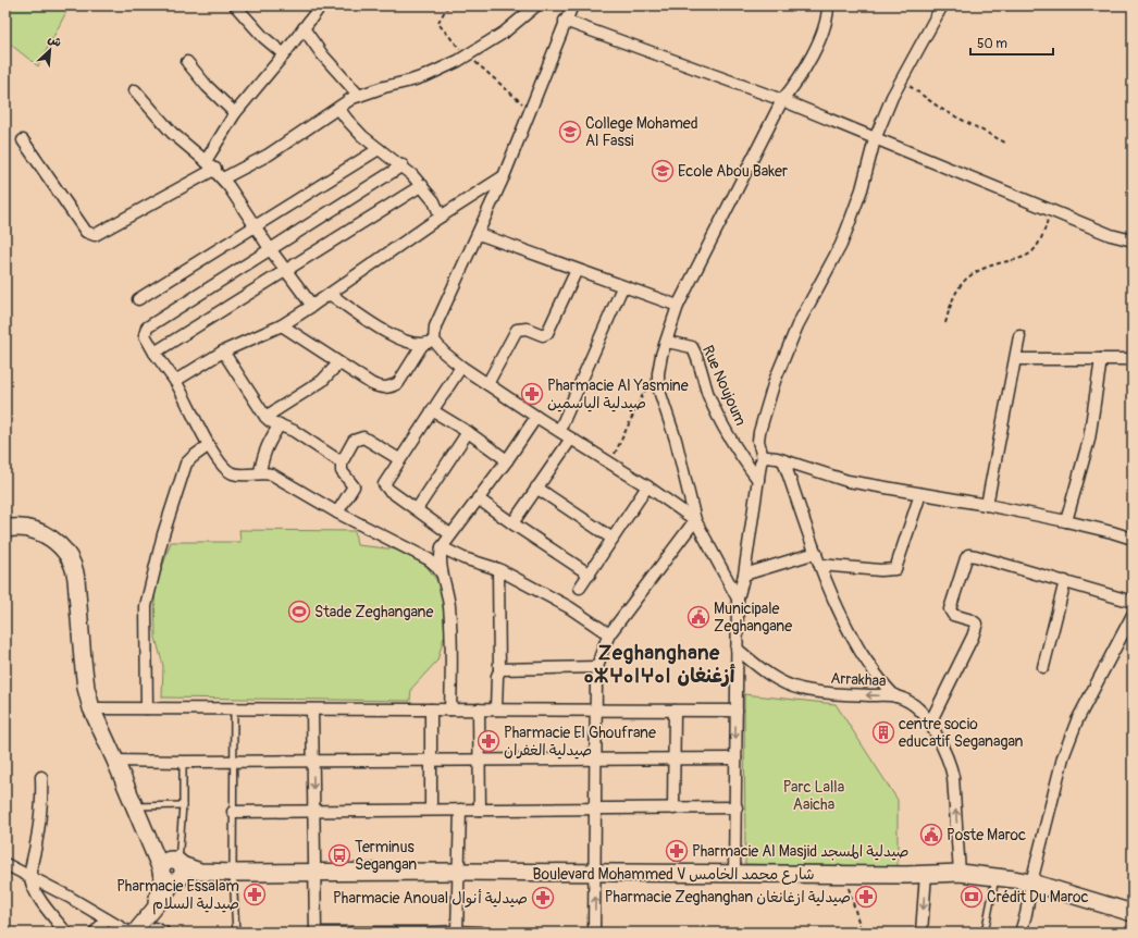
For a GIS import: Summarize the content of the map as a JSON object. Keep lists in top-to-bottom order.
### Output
{
  "streets": {
    "main road": ["Boulevard Mohammed V شارع محمد الخامس"],
    "street": ["Rue Noujoum", "Arrakhaa"]
  },
  "crossings": [
    ["Arrakhaa", "Boulevard Mohammed V شارع محمد الخامس"]
  ],
  "districts": ["Zeghanghane ⴰⵣⵖⴰⵏⵖⴰⵏ أزغنغان"],
  "parks": ["Parc Lalla Aaicha"],
  "places": {
    "school or university": ["College Mohamed Al Fassi", "Ecole Abou Baker"],
    "pharmacy": [
      "Pharmacie Al Yasmine صيدلية الياسمين",
      "Pharmacie El Ghoufrane صيدلية الغفران",
      "Pharmacie Al Masjid صيدلية المسجد",
      "Pharmacie Essalam صيدلية السلام",
      "Pharmacie Zeghanghan صيدلية ازغانغان",
      "Pharmacie Anoual صيدلية أنوال"
    ],
    "sports": ["Stade Zeghangane"],
    "public building": ["Municipale Zeghangane", "Poste Maroc"],
    "building": ["centre socio educatif Seganagan"],
    "bus stop": ["Terminus Segangan"],
    "bank": ["Crédit Du Maroc"]
  },
  "scale_bar": "50 m",
  "north": "top right"
}
